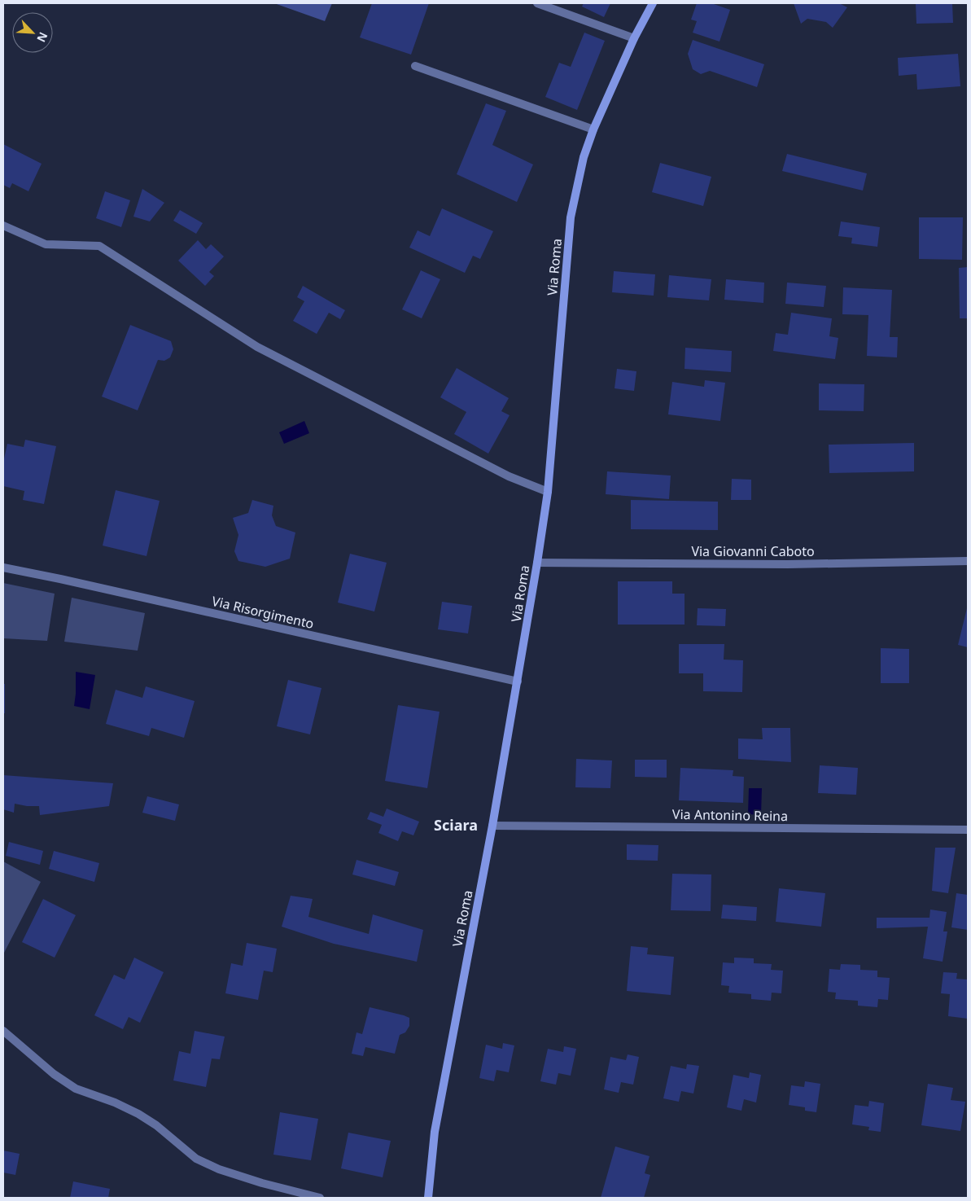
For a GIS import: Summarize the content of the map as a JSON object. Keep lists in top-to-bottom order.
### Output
{
  "streets": {
    "main road": ["Via Roma"],
    "street": ["Via Giovanni Caboto", "Via Risorgimento", "Via Antonino Reina"]
  },
  "crossings": [
    ["Via Roma", "Via Giovanni Caboto"],
    ["Via Roma", "Via Risorgimento"],
    ["Via Roma", "Via Antonino Reina"]
  ],
  "districts": ["Sciara"],
  "north": "bottom right"
}
